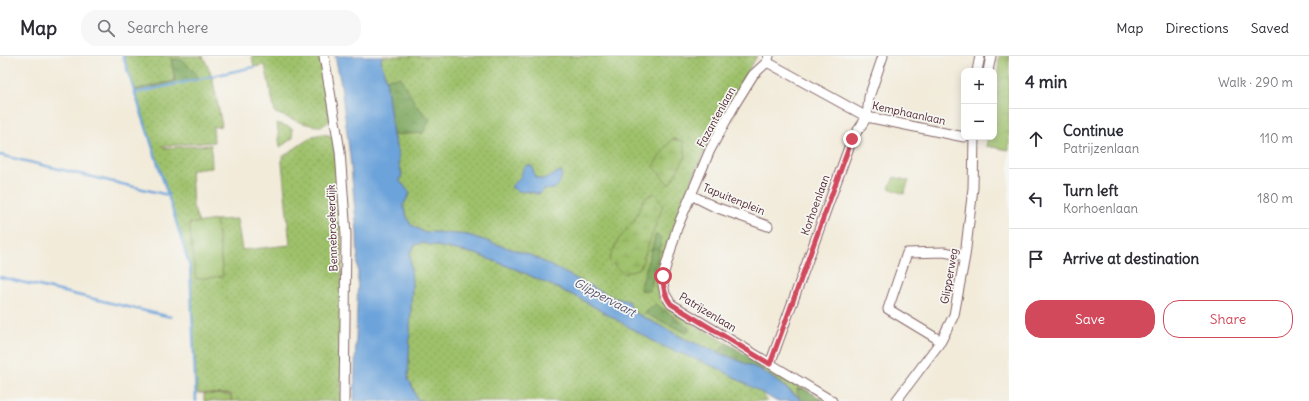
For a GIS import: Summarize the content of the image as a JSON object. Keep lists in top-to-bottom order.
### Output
{
  "streets": {
    "street": [
      "Kemphaanlaan",
      "Fazantenlaan",
      "Tapuitenplein",
      "Korhoenlaan",
      "Bennebroekerdijk",
      "Glipperweg",
      "Patrijzenlaan"
    ]
  },
  "crossings": [
    ["Kemphaanlaan", "Fazantenlaan"],
    ["Kemphaanlaan", "Korhoenlaan"],
    ["Fazantenlaan", "Tapuitenplein"],
    ["Fazantenlaan", "Patrijzenlaan"],
    ["Tapuitenplein", "Patrijzenlaan"],
    ["Korhoenlaan", "Patrijzenlaan"]
  ],
  "water": ["Glippervaart"],
  "page": {
    "header": "Map",
    "search": "Search here",
    "nav": ["Map", "Directions", "Saved"],
    "heading": ["4 min", "Walk · 290 m"],
    "map_buttons": ["+", "−"],
    "list": [
      ["Continue", "Patrijzenlaan", "110 m"],
      ["Turn left", "Korhoenlaan", "180 m"],
      "Arrive at destination"
    ],
    "buttons": ["Save", "Share"]
  }
}
